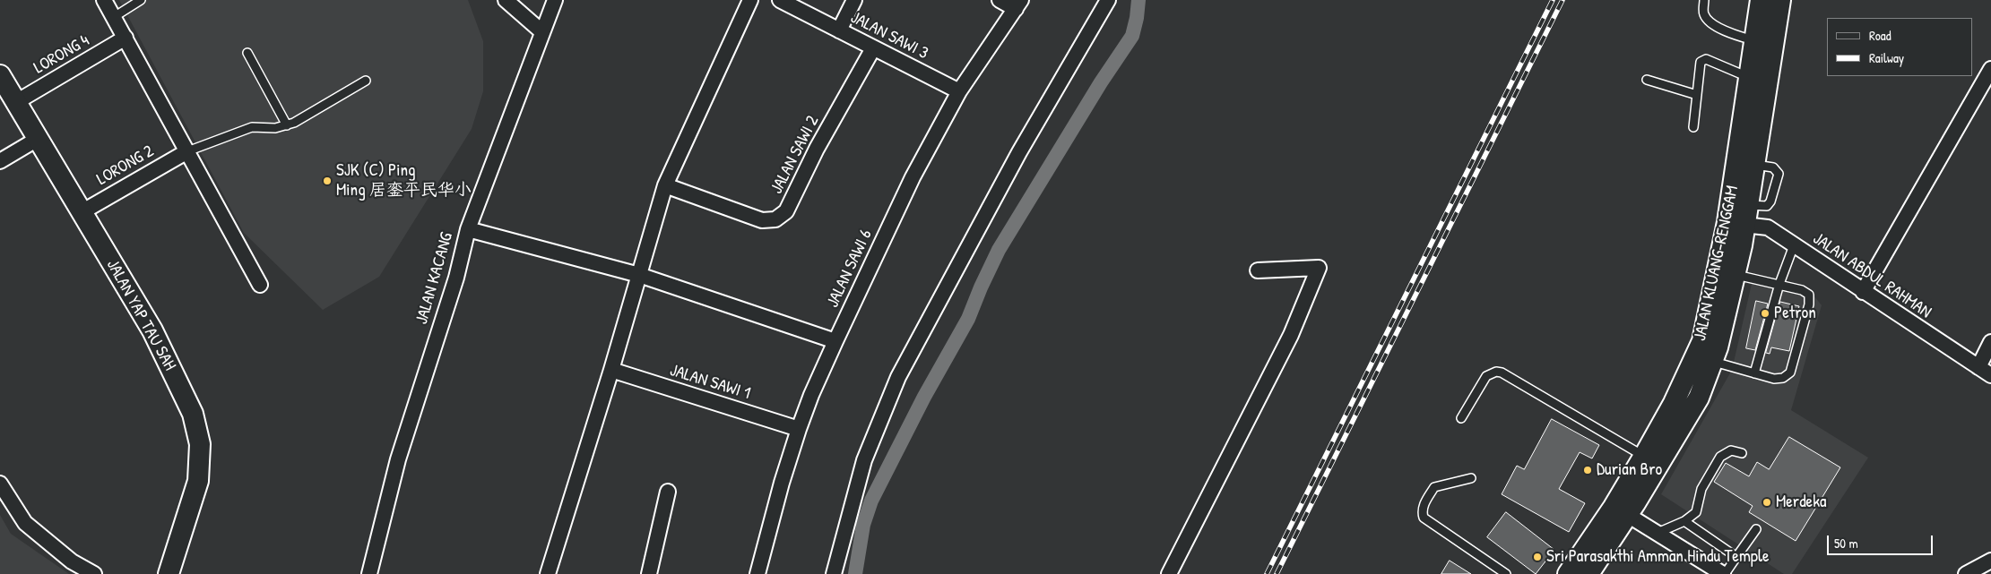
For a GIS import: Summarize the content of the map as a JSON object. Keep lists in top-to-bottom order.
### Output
{
  "streets": {
    "main road": ["JALAN KLUANG-RENGGAM", "JALAN YAP TAU SAH"],
    "street": [
      "JALAN SAWI 3",
      "LORONG 4",
      "JALAN SAWI 2",
      "LORONG 2",
      "JALAN SAWI 6",
      "JALAN ABDUL RAHMAN",
      "JALAN KACANG",
      "JALAN SAWI 1"
    ]
  },
  "crossings": [
    ["JALAN SAWI 3", "JALAN SAWI 2"],
    ["JALAN SAWI 3", "JALAN SAWI 6"],
    ["LORONG 4", "JALAN YAP TAU SAH"],
    ["LORONG 2", "JALAN YAP TAU SAH"],
    ["JALAN KLUANG-RENGGAM", "JALAN ABDUL RAHMAN"],
    ["JALAN SAWI 6", "JALAN SAWI 1"]
  ],
  "places": [
    "SJK (C) Ping Ming 居銮平民华小",
    "Petron",
    "Durian Bro",
    "Merdeka",
    "Sri Parasakthi Amman Hindu Temple"
  ],
  "legend": ["Road", "Railway"],
  "scale_bar": "50 m"
}
